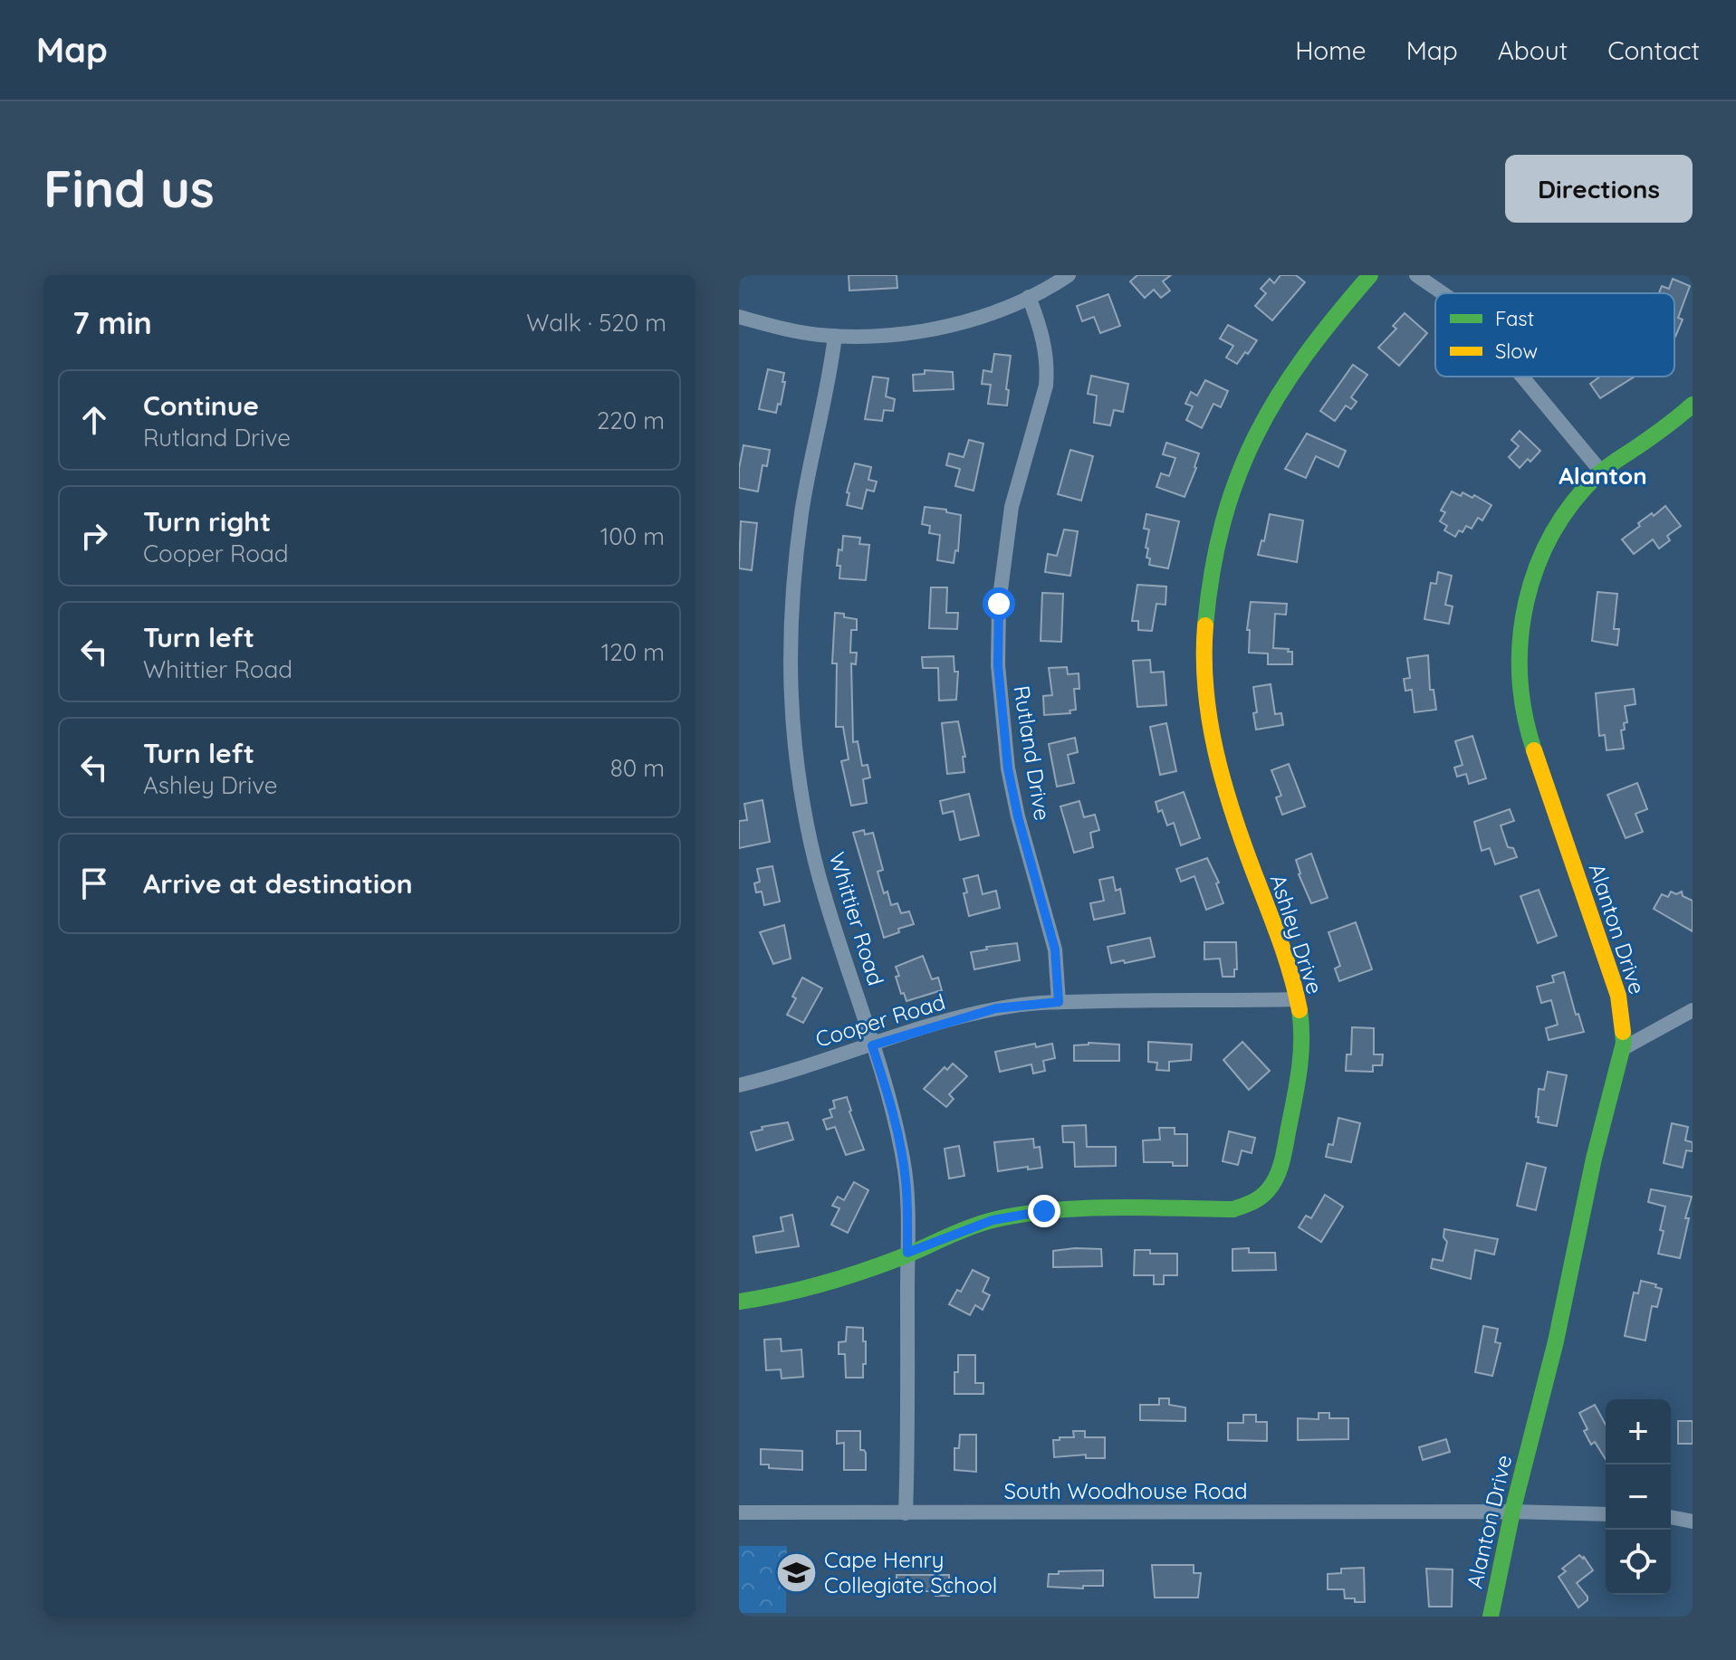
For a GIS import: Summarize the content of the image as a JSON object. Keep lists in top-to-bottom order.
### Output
{
  "streets": {
    "street": [
      "Rutland Drive",
      "Whittier Road",
      "Alanton Drive",
      "Ashley Drive",
      "Cooper Road",
      "South Woodhouse Road"
    ]
  },
  "crossings": [
    ["Rutland Drive", "Cooper Road"],
    ["Whittier Road", "Ashley Drive"],
    ["Whittier Road", "Cooper Road"],
    ["Whittier Road", "South Woodhouse Road"],
    ["Alanton Drive", "South Woodhouse Road"],
    ["Ashley Drive", "Cooper Road"]
  ],
  "districts": ["Alanton"],
  "places": {
    "school or university": ["Cape Henry Collegiate School"]
  },
  "legend": ["Fast", "Slow"],
  "page": {
    "header": "Map",
    "nav": [
      "Home",
      "Map",
      "About",
      "Contact"
    ],
    "buttons": "Directions",
    "title": "Find us",
    "heading": ["7 min", "Walk · 520 m"],
    "list": [
      ["Continue", "Rutland Drive", "220 m"],
      ["Turn right", "Cooper Road", "100 m"],
      ["Turn left", "Whittier Road", "120 m"],
      ["Turn left", "Ashley Drive", "80 m"],
      "Arrive at destination"
    ],
    "map_buttons": ["+", "−"]
  }
}
